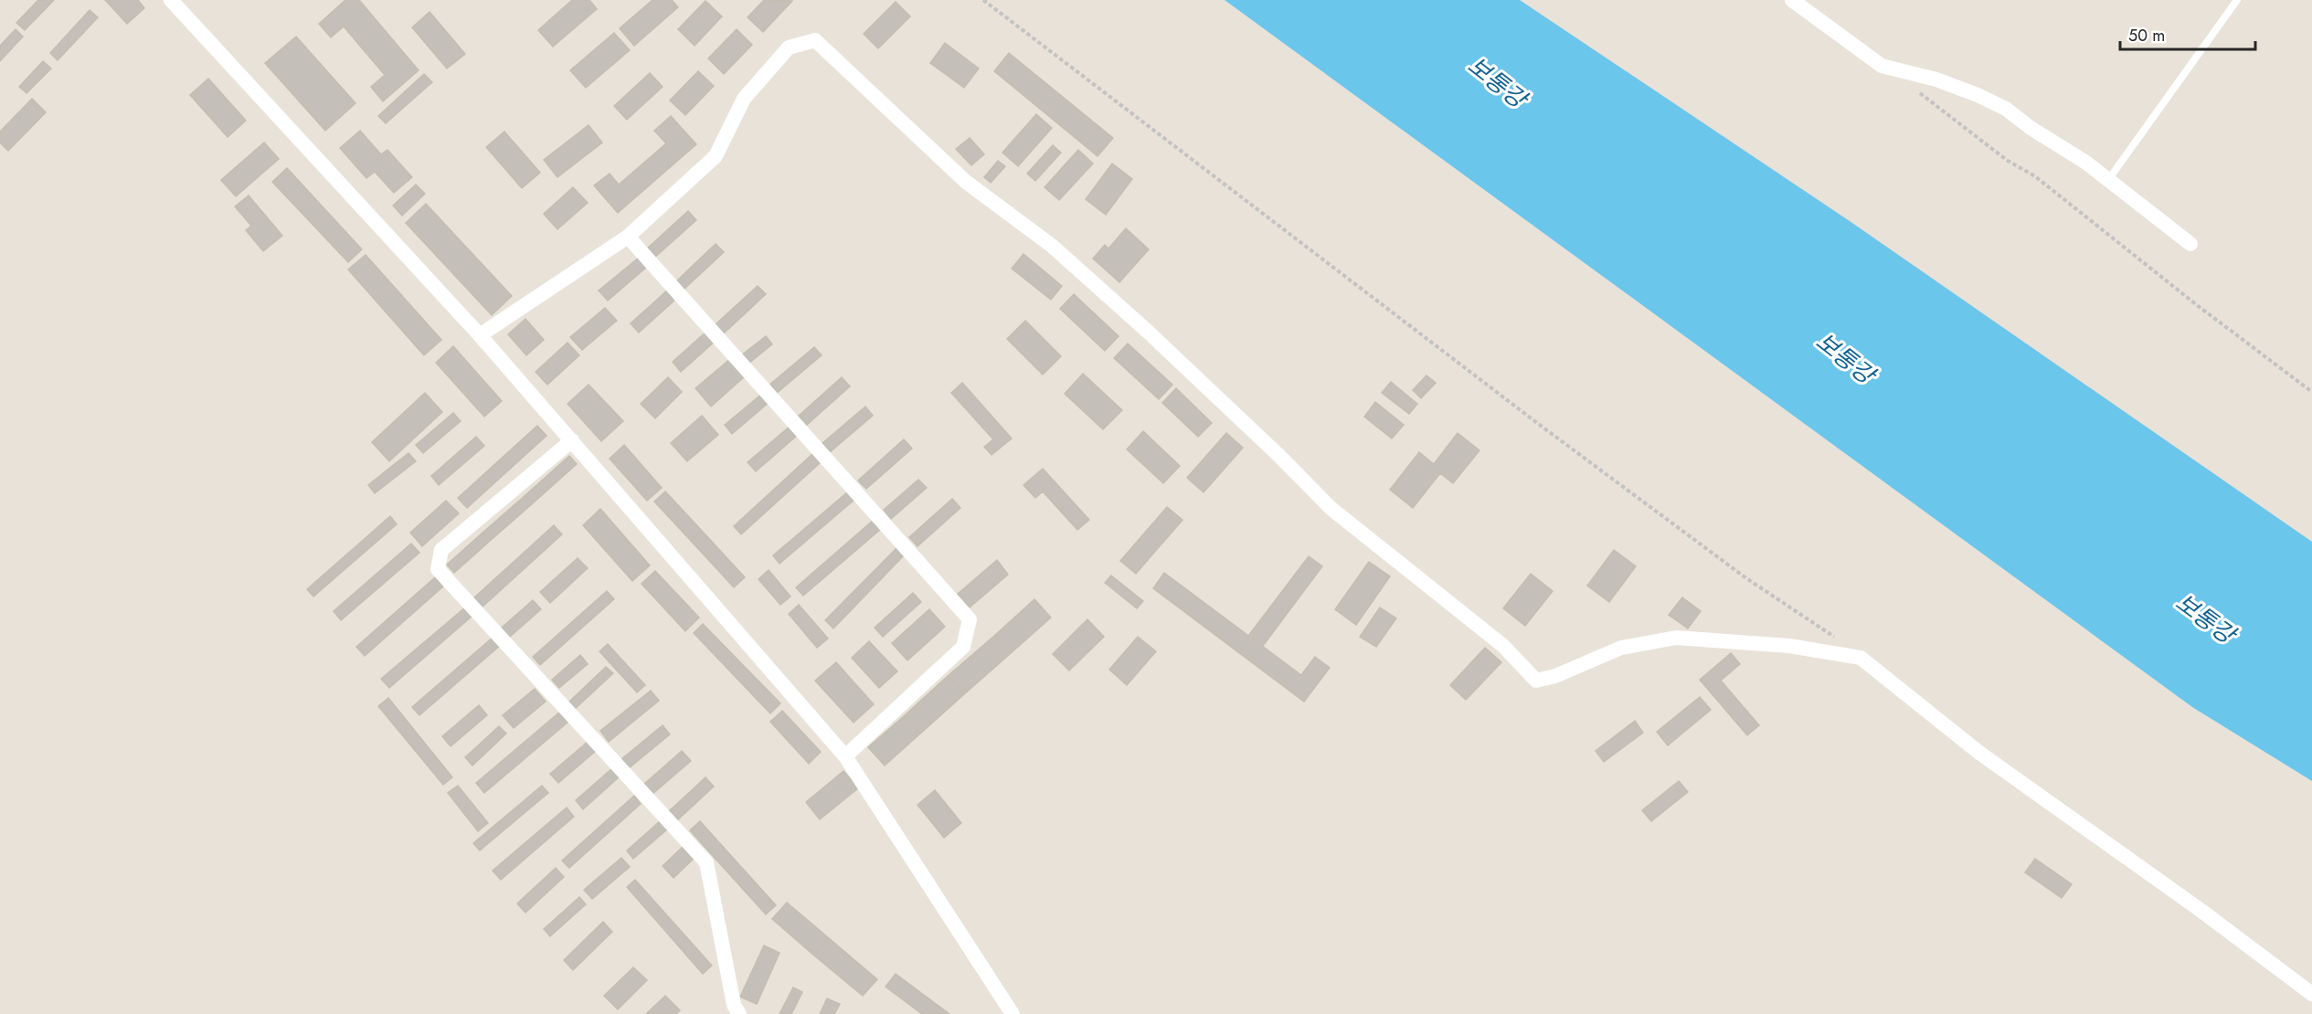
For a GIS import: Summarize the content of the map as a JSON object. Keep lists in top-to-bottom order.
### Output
{
  "water": ["보통강"],
  "scale_bar": "50 m"
}
